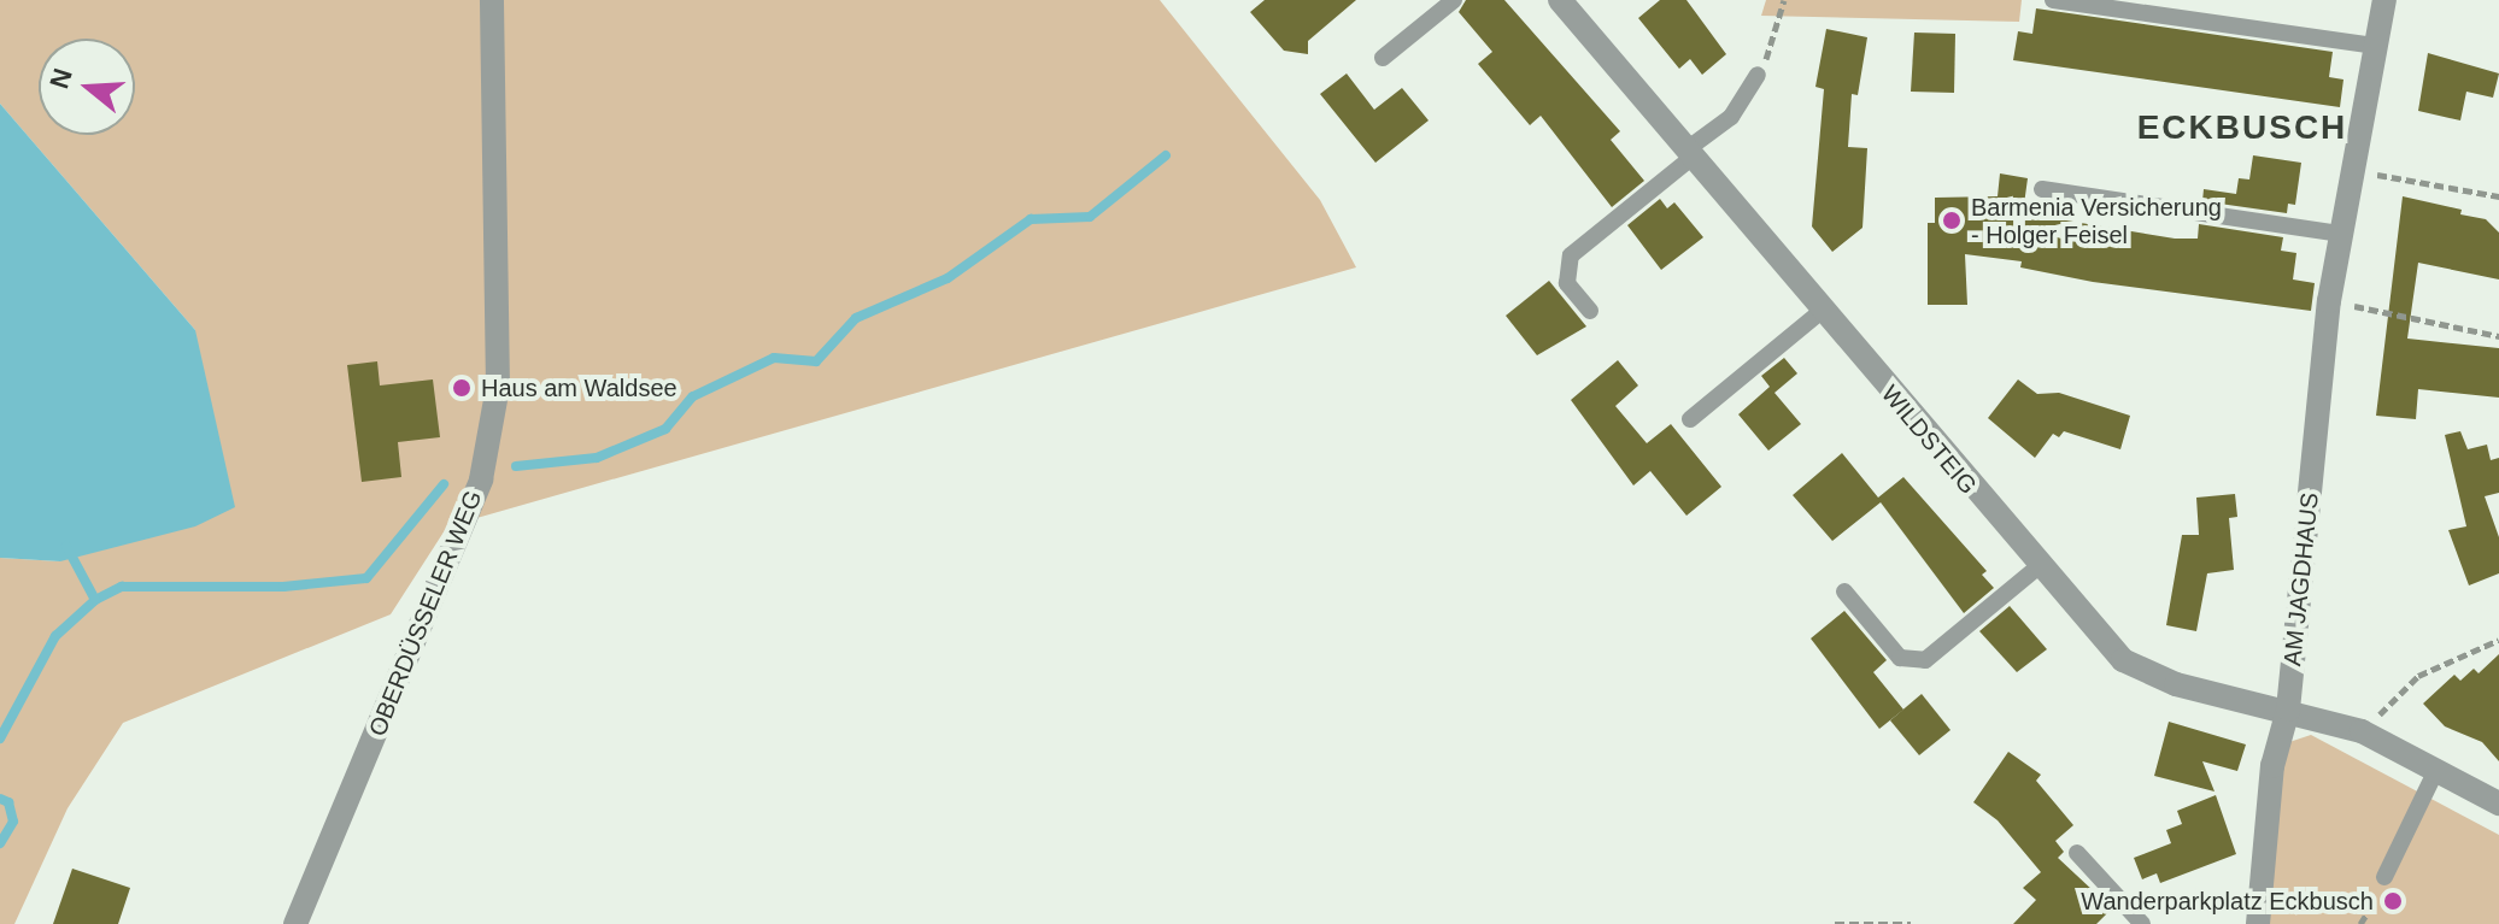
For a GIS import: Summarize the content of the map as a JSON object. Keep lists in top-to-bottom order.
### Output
{
  "streets": {
    "street": ["WILDSTEIG", "AM JAGDHAUS", "OBERDÜSSELER WEG"]
  },
  "crossings": [
    ["WILDSTEIG", "AM JAGDHAUS"]
  ],
  "districts": ["ECKBUSCH"],
  "places": ["Barmenia Versicherung - Holger Feisel", "Haus am Waldsee", "Wanderparkplatz Eckbusch"],
  "north": "left"
}
